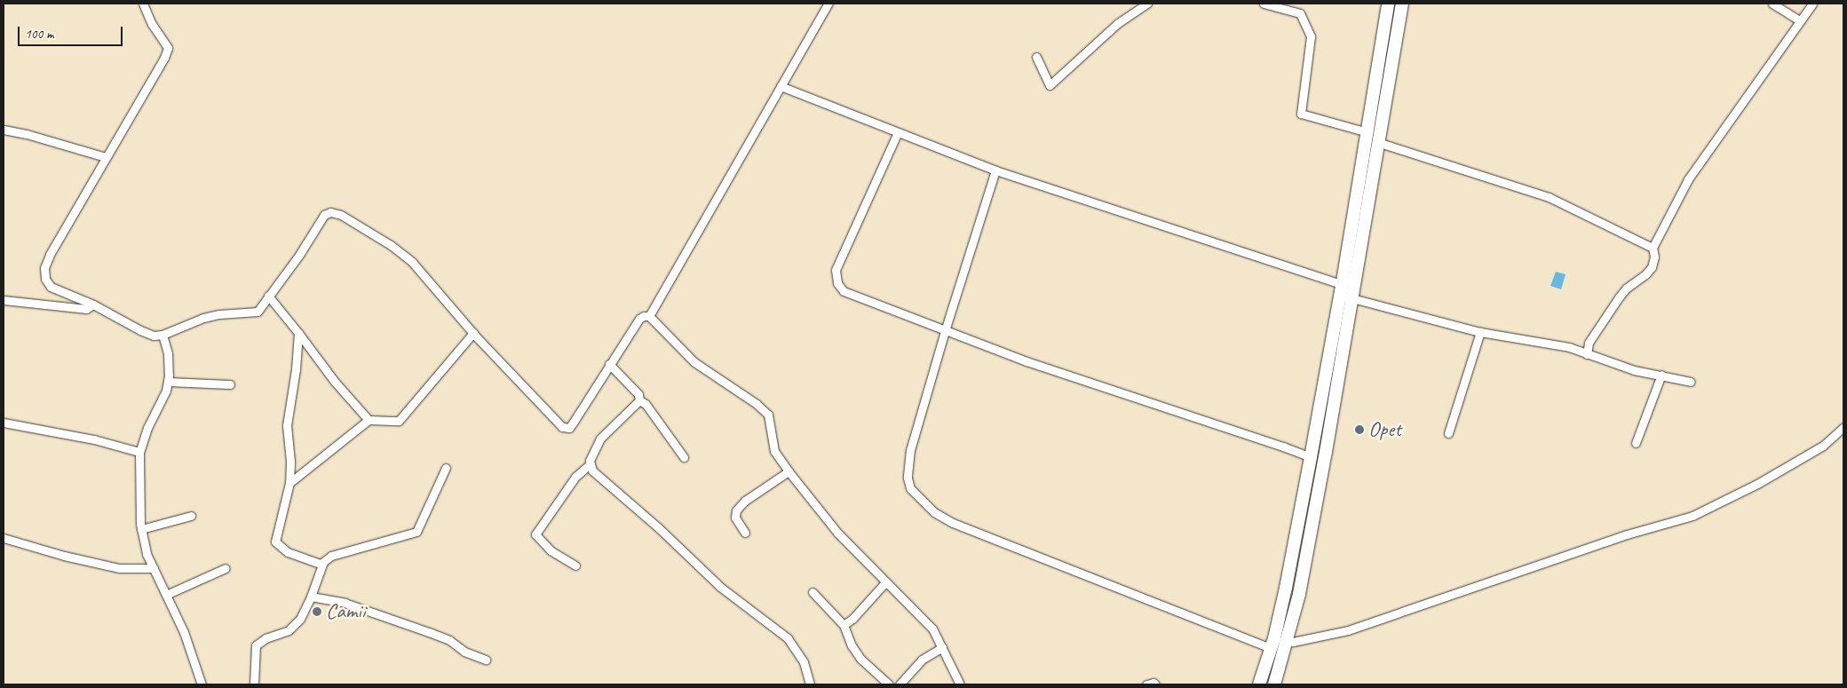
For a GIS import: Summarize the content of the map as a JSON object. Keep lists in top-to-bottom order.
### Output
{
  "places": ["Opet", "Camii"],
  "scale_bar": "100 m"
}
